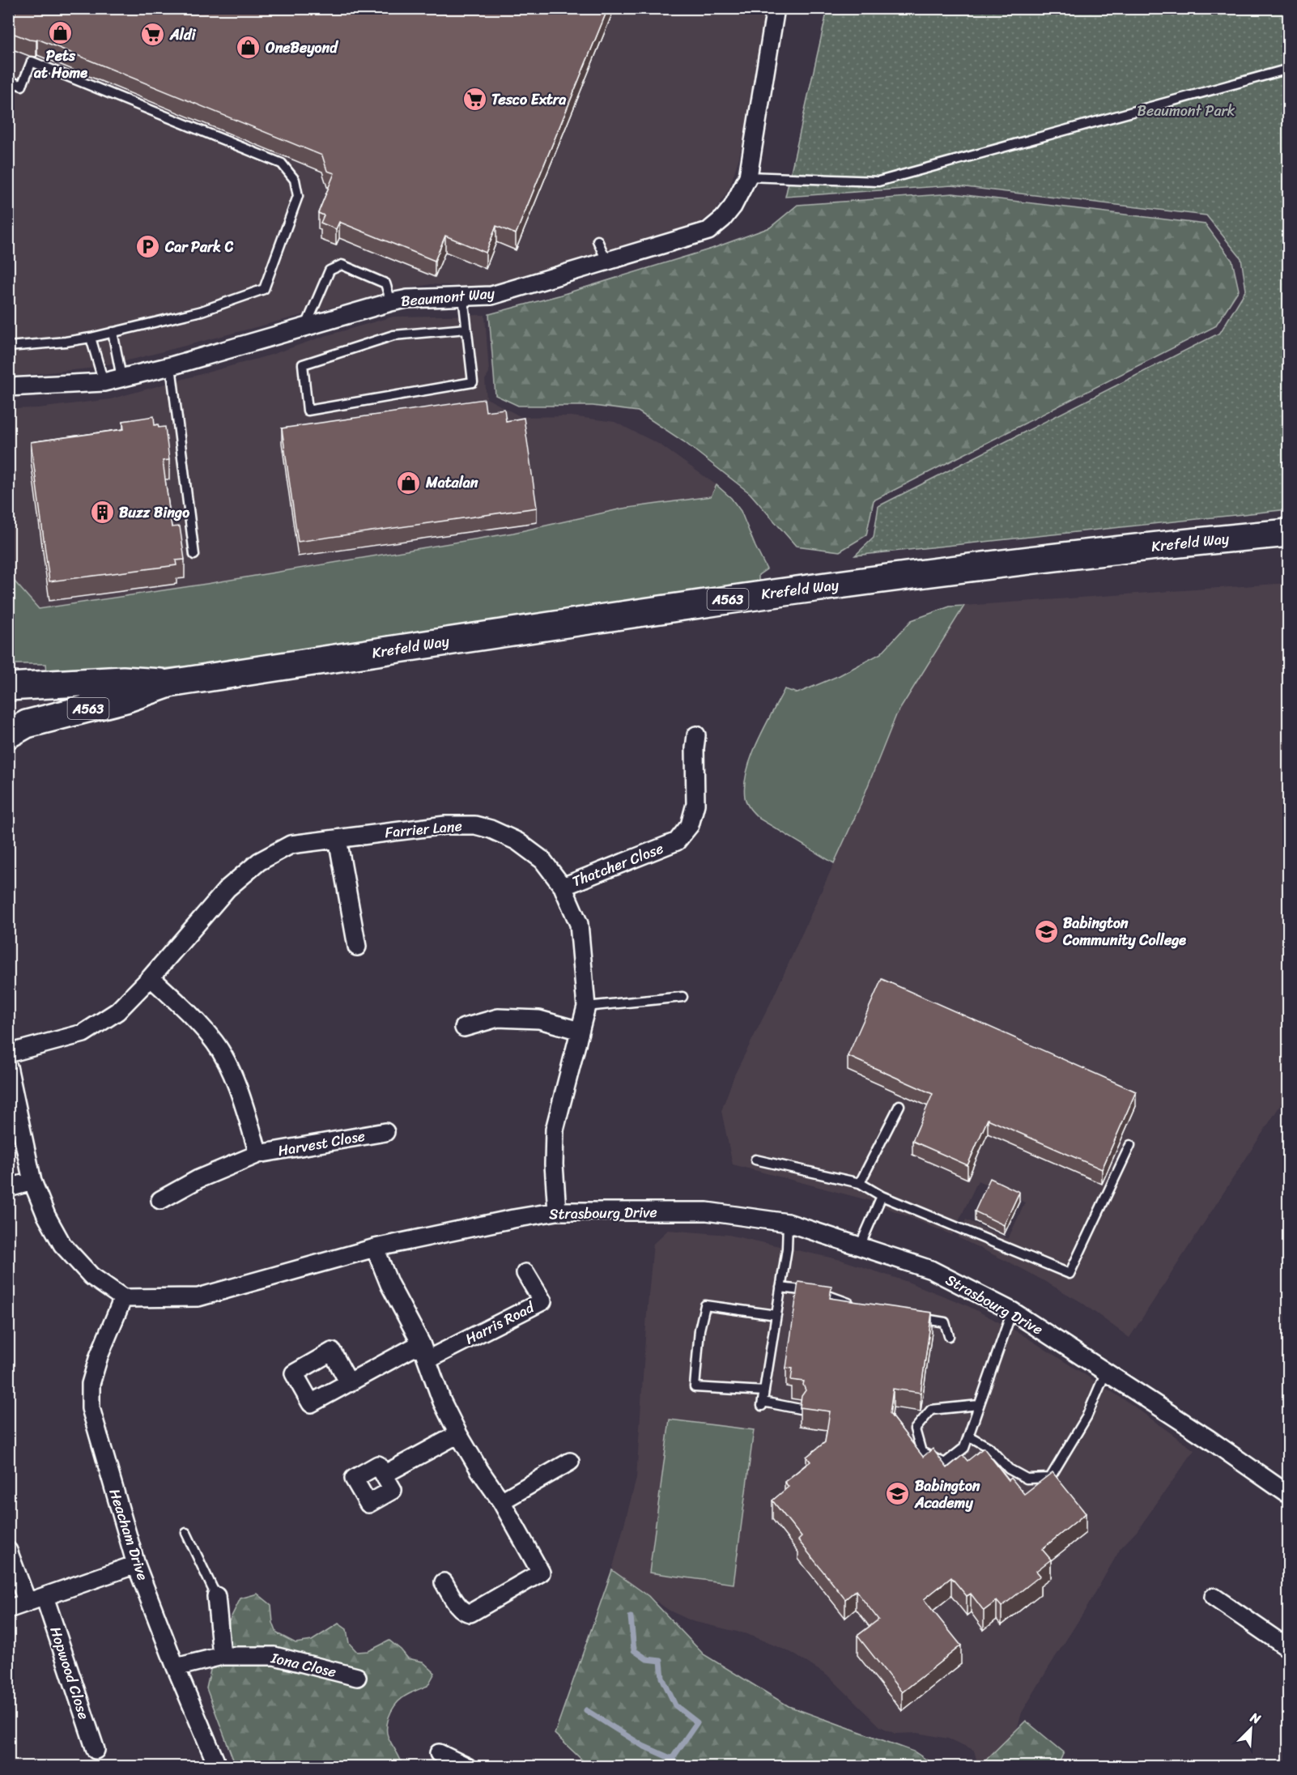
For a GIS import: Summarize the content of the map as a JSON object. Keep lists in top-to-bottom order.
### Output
{
  "streets": {
    "highway": ["Krefeld Way", "A563"],
    "street": [
      "Beaumont Way",
      "Farrier Lane",
      "Thatcher Close",
      "Harvest Close",
      "Strasbourg Drive",
      "Harris Road",
      "Heacham Drive",
      "Iona Close",
      "Hopwood Close"
    ]
  },
  "crossings": [
    ["Farrier Lane", "Thatcher Close"],
    ["Farrier Lane", "Harvest Close"],
    ["Farrier Lane", "Strasbourg Drive"],
    ["Strasbourg Drive", "Heacham Drive"],
    ["Heacham Drive", "Iona Close"]
  ],
  "parks": ["Beaumont Park"],
  "places": {
    "shop": ["Pets at Home", "OneBeyond", "Matalan"],
    "supermarket": ["Aldi", "Tesco Extra"],
    "parking": ["Car Park C"],
    "building": ["Buzz Bingo"],
    "school or university": ["Babington Community College", "Babington Academy"]
  },
  "north": "top right"
}
